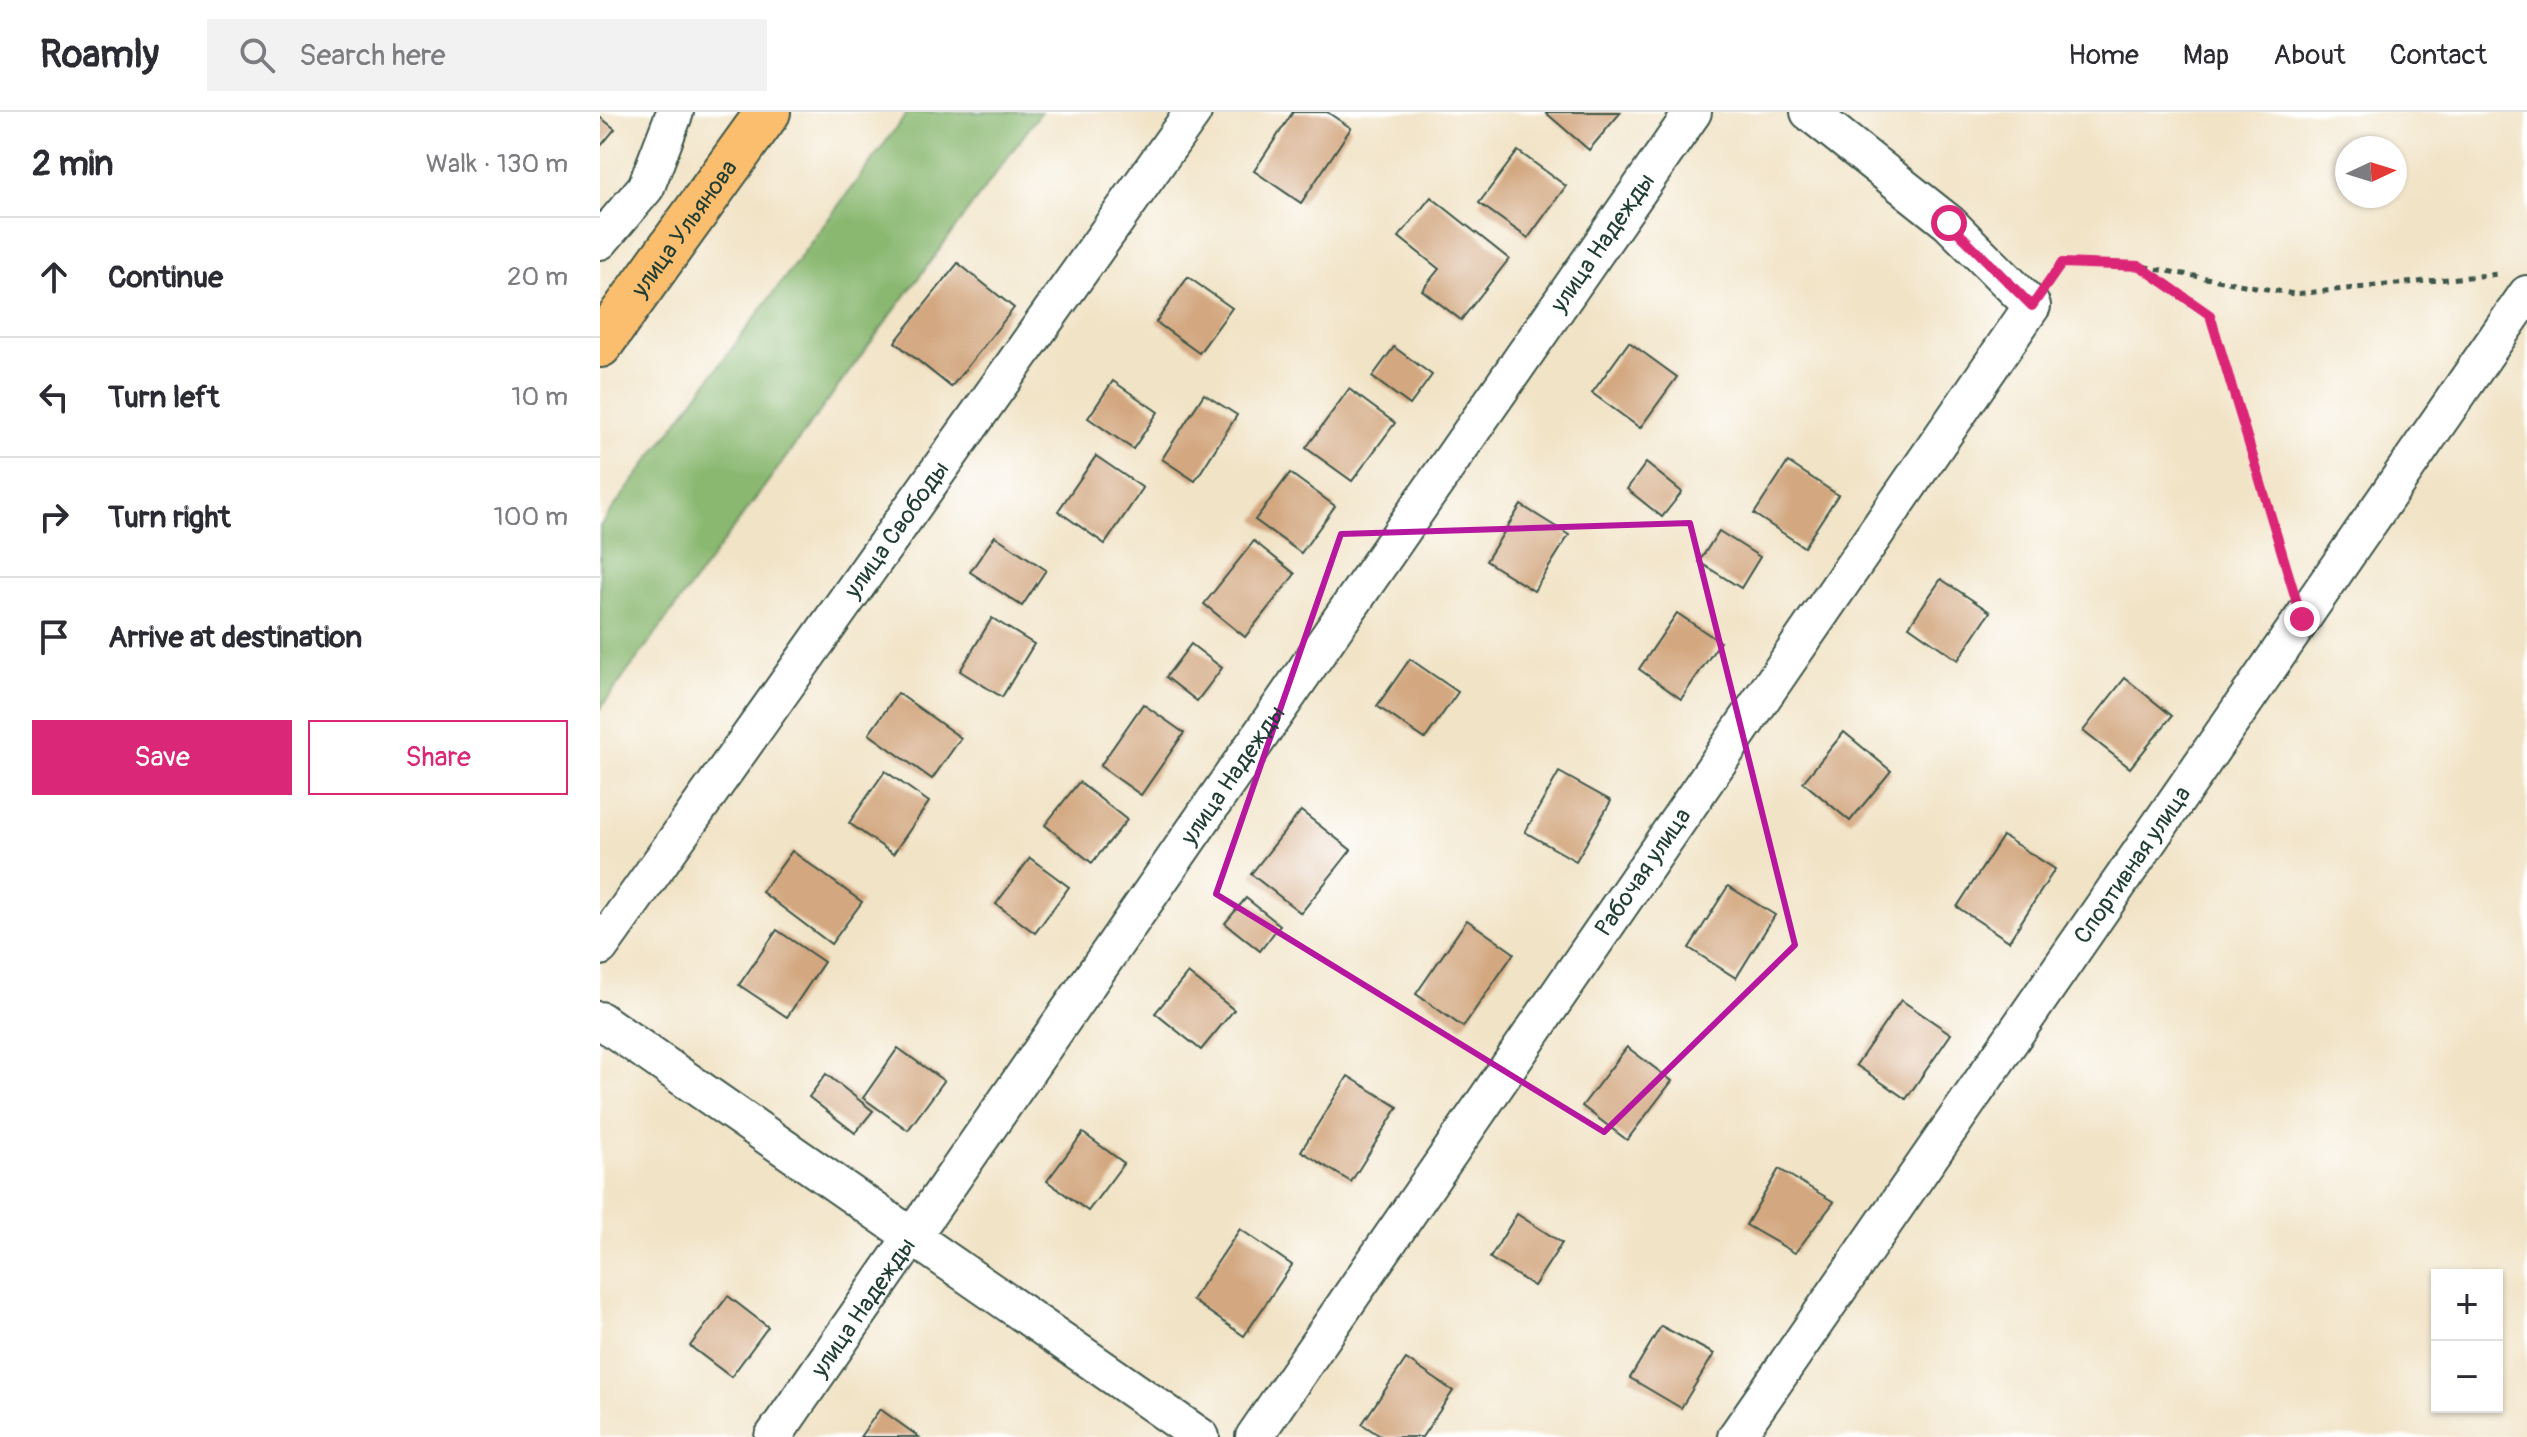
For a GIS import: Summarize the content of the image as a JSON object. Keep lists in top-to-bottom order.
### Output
{
  "streets": {
    "main road": ["улица Ульянова"],
    "street": [
      "улица Надежды",
      "улица Свободы",
      "Спортивная улица",
      "Рабочая улица"
    ]
  },
  "north": "right",
  "page": {
    "header": "Roamly",
    "search": "Search here",
    "nav": [
      "Home",
      "Map",
      "About",
      "Contact"
    ],
    "heading": ["2 min", "Walk · 130 m"],
    "list": [
      ["Continue", "20 m"],
      ["Turn left", "10 m"],
      ["Turn right", "100 m"],
      "Arrive at destination"
    ],
    "buttons": ["Save", "Share"],
    "map_buttons": ["+", "−"]
  }
}
